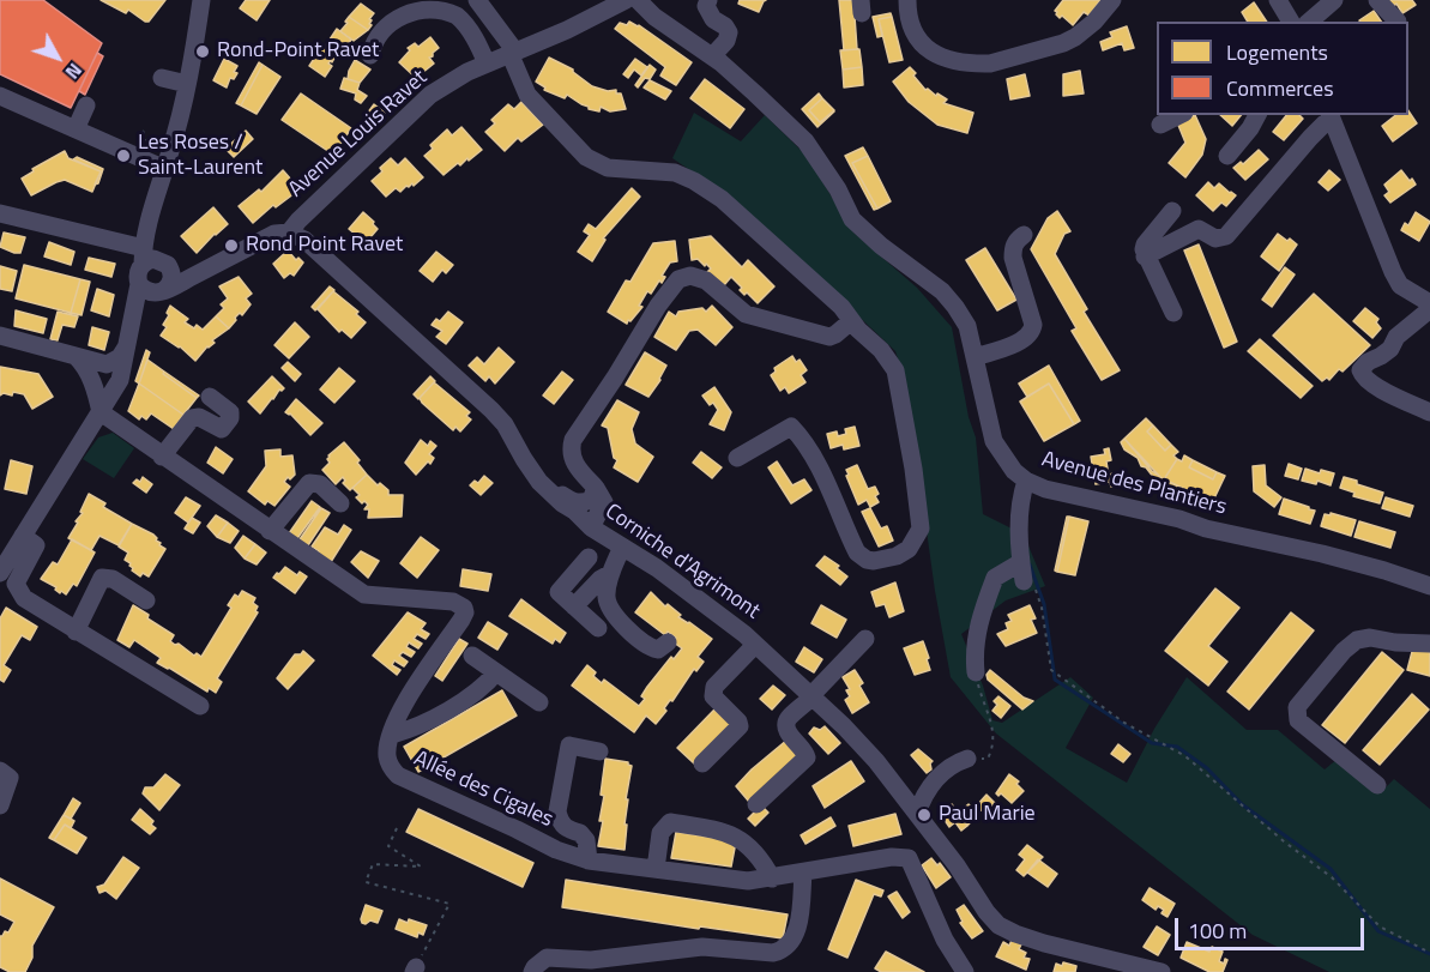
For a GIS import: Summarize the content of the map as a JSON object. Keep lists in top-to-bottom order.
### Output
{
  "streets": {
    "street": [
      "Avenue Louis Ravet",
      "Avenue des Plantiers",
      "Corniche d'Agrimont",
      "Allée des Cigales"
    ]
  },
  "crossings": [
    ["Avenue Louis Ravet", "Corniche d'Agrimont"]
  ],
  "places": [
    "Rond-Point Ravet",
    "Les Roses / Saint-Laurent",
    "Rond Point Ravet",
    "Paul Marie"
  ],
  "legend": ["Logements", "Commerces"],
  "scale_bar": "100 m",
  "north": "bottom right"
}
